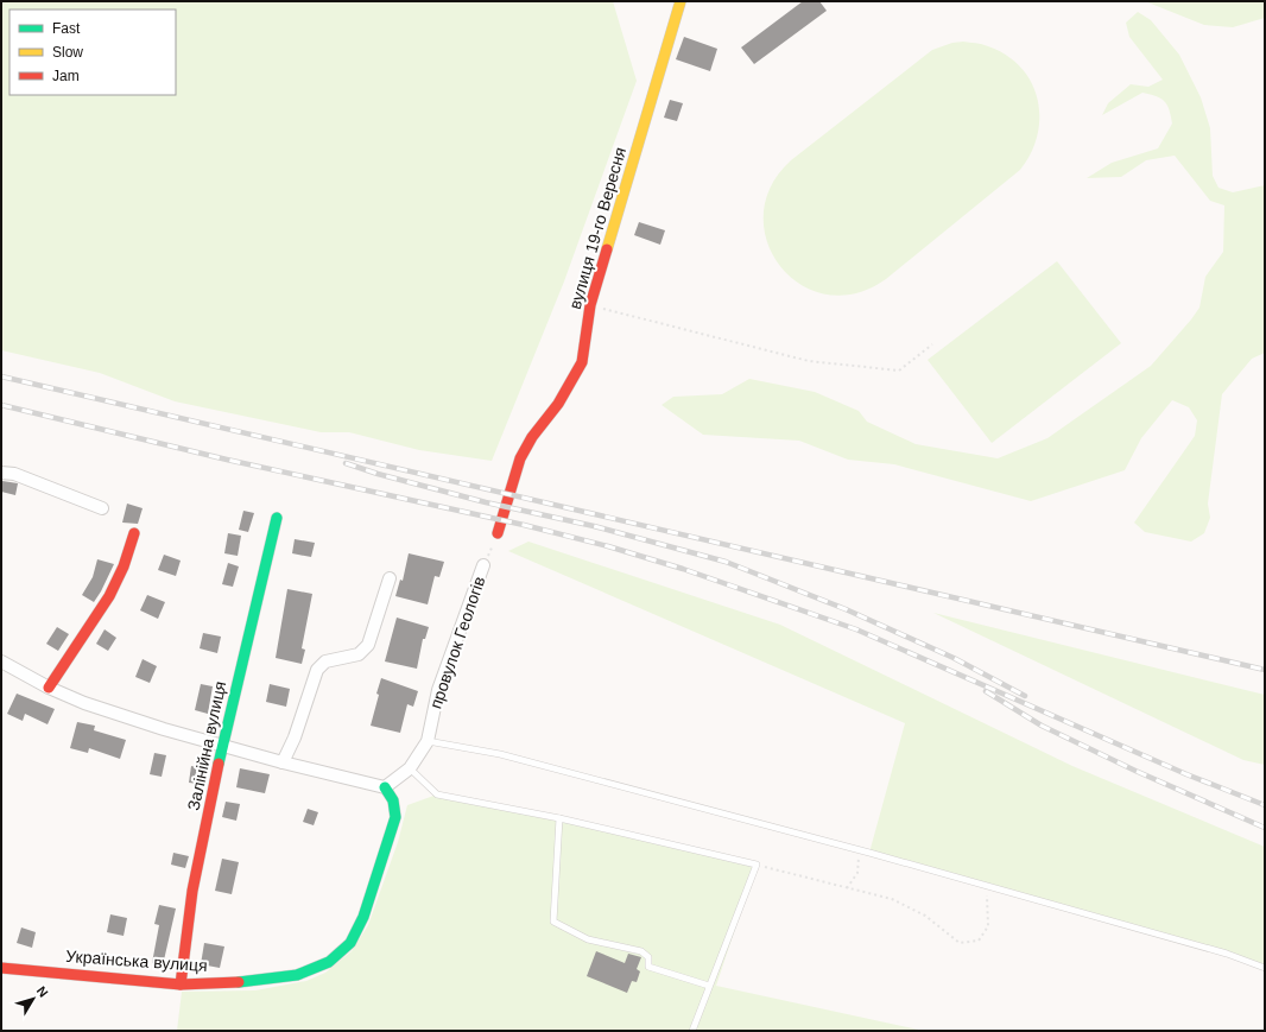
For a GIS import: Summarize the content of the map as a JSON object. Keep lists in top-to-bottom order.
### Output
{
  "streets": {
    "street": [
      "вулиця 19-го Вересня",
      "провулок Геологів",
      "Залінійна вулиця",
      "Українська вулиця"
    ]
  },
  "crossings": [
    ["провулок Геологів", "Українська вулиця"],
    ["Залінійна вулиця", "Українська вулиця"]
  ],
  "legend": ["Fast", "Slow", "Jam"],
  "north": "top right"
}
